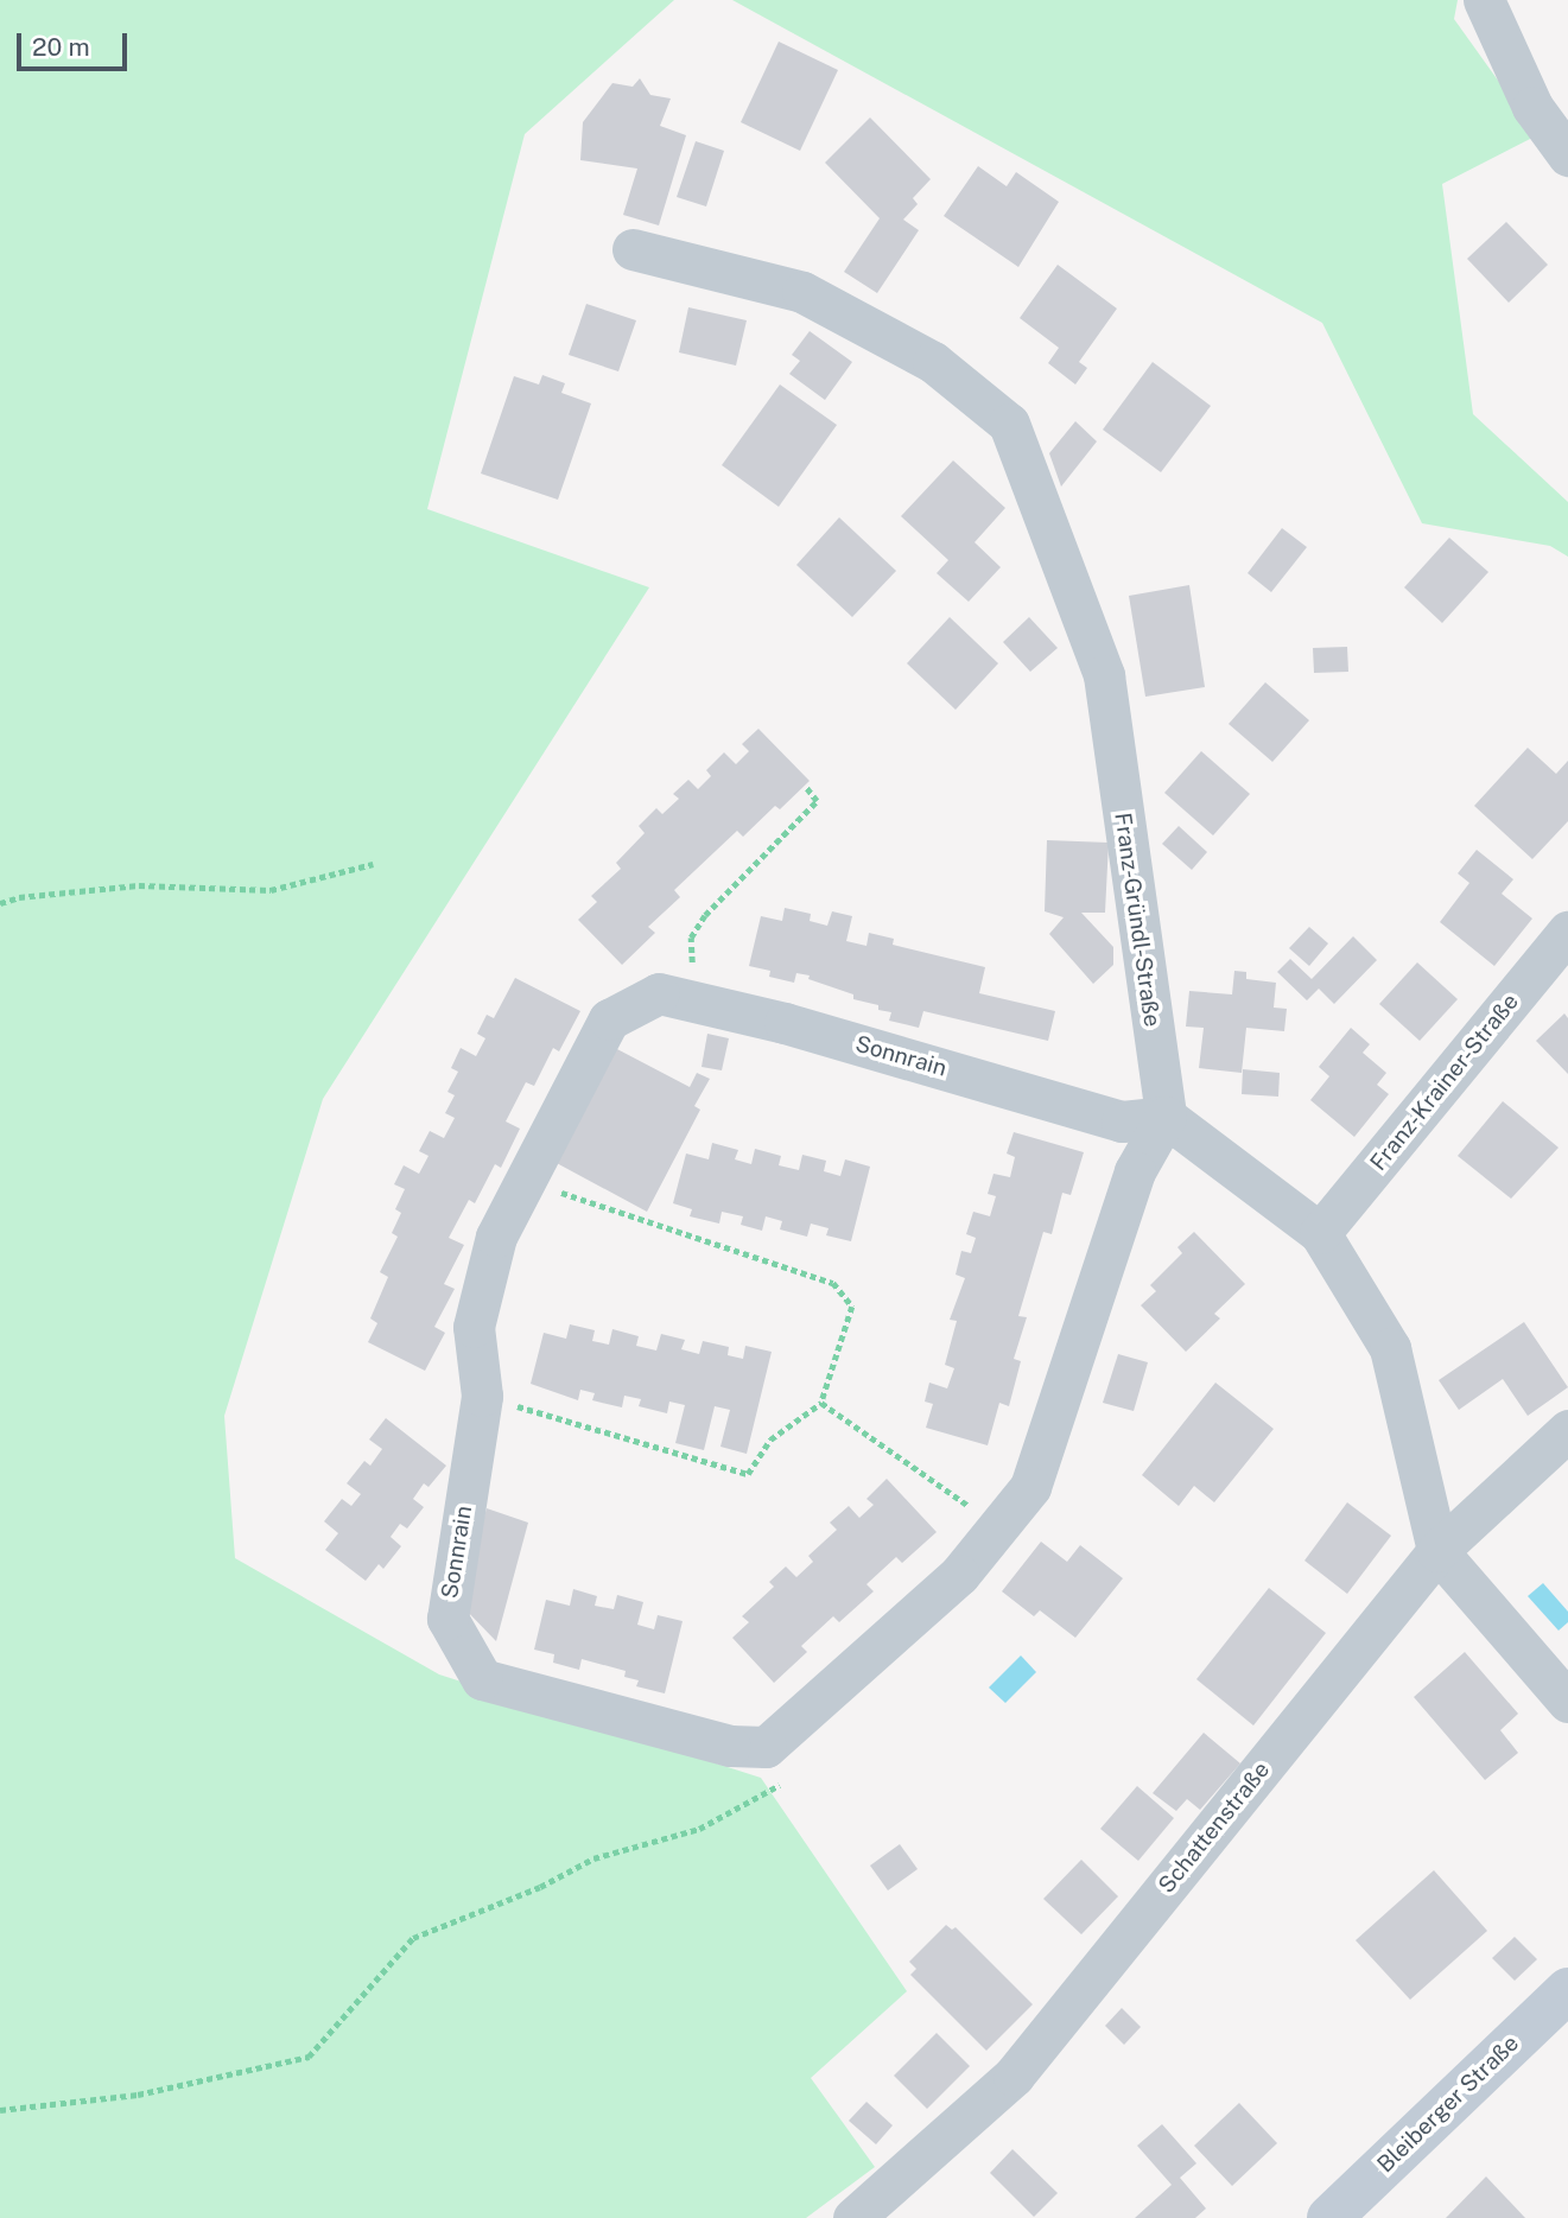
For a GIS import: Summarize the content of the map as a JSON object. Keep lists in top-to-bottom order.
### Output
{
  "streets": {
    "main road": ["Bleiberger Straße"],
    "street": [
      "Franz-Gründl-Straße",
      "Sonnrain",
      "Franz-Krainer-Straße",
      "Schattenstraße"
    ]
  },
  "crossings": [
    ["Franz-Gründl-Straße", "Sonnrain"]
  ],
  "scale_bar": "20 m"
}
